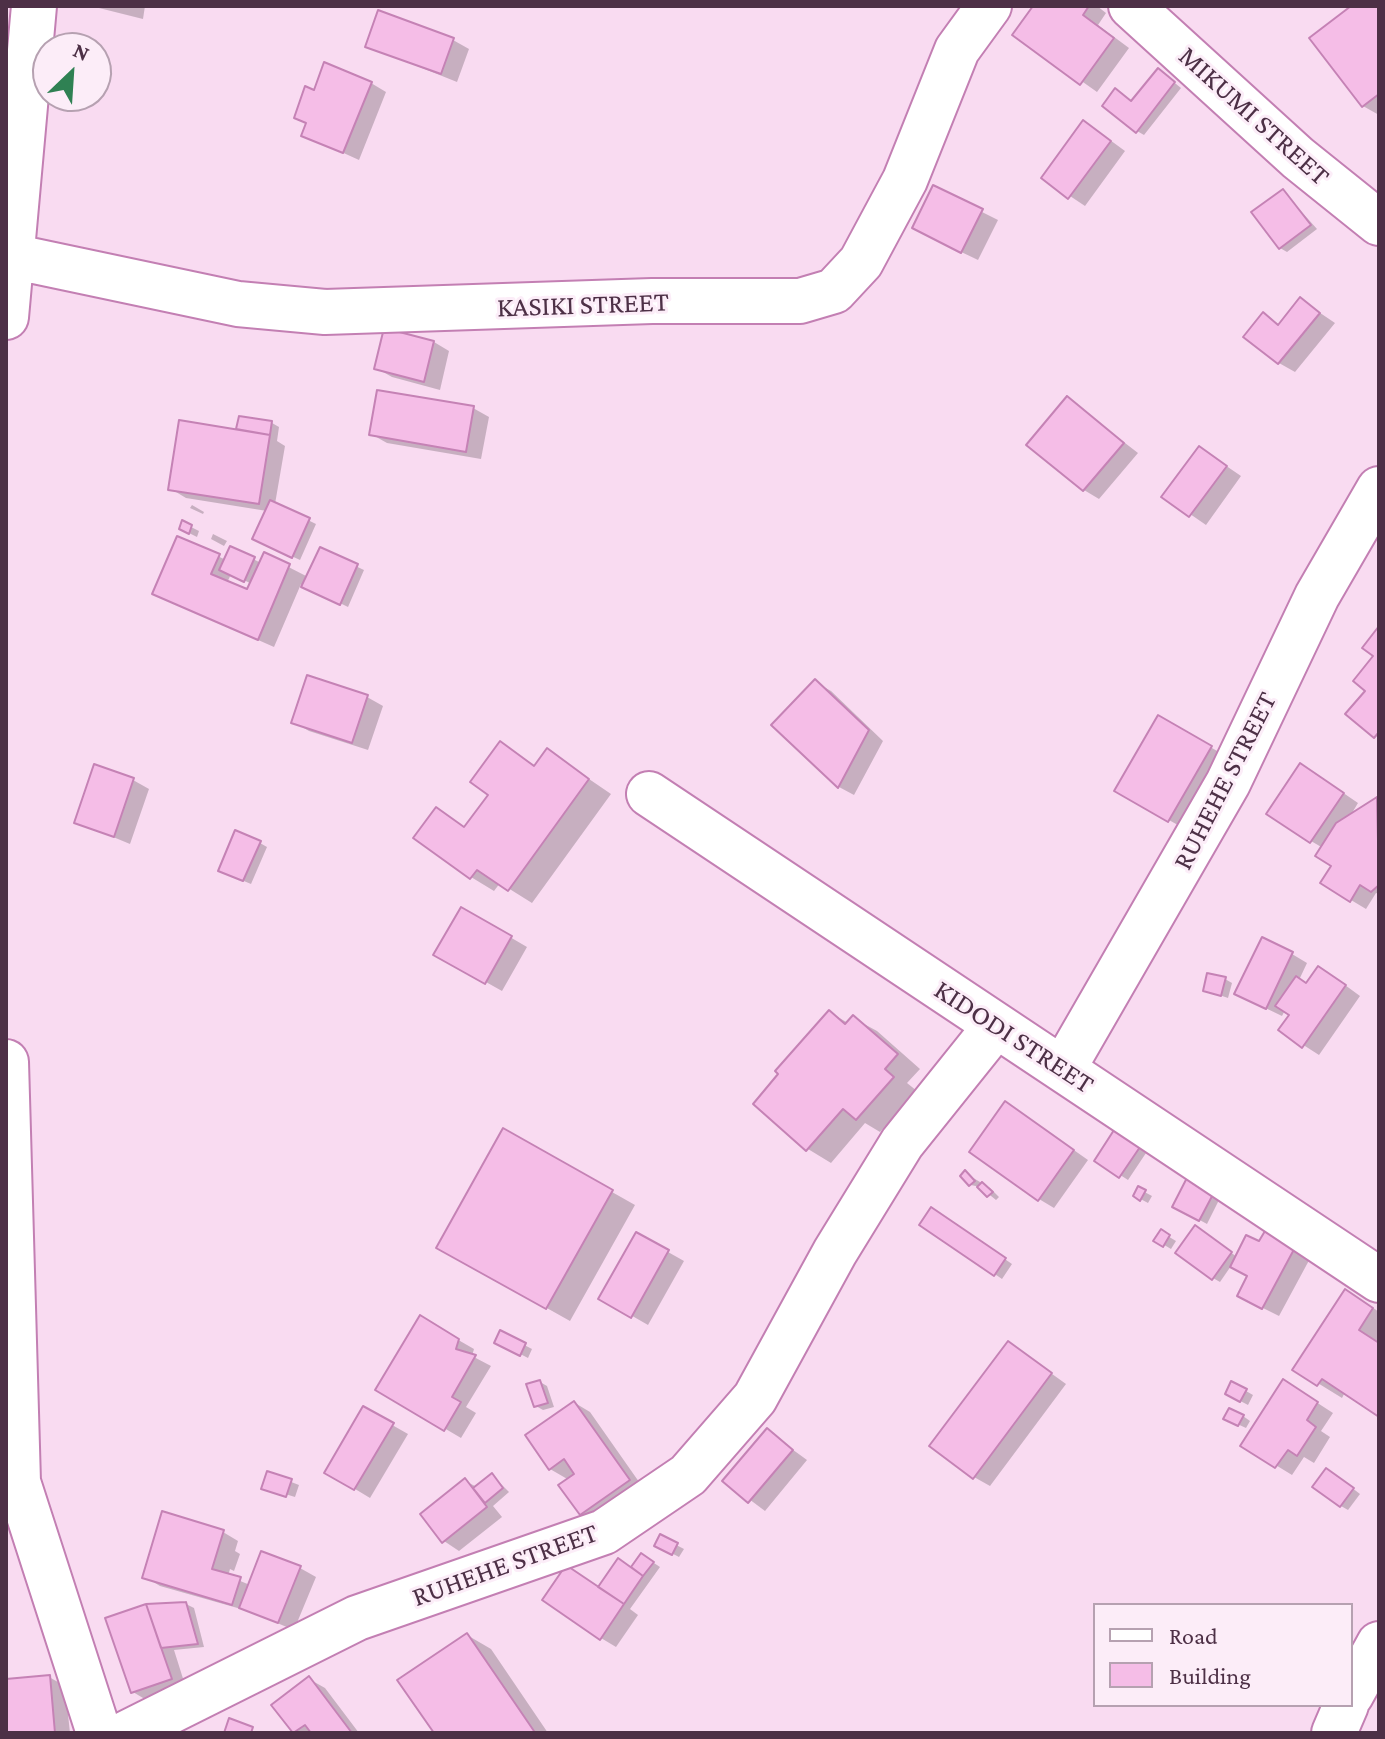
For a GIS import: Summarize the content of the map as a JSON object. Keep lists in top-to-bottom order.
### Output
{
  "streets": {
    "street": [
      "MIKUMI STREET",
      "KASIKI STREET",
      "RUHEHE STREET",
      "KIDODI STREET"
    ]
  },
  "crossings": [
    ["RUHEHE STREET", "KIDODI STREET"]
  ],
  "legend": ["Road", "Building"],
  "north": "top right"
}
